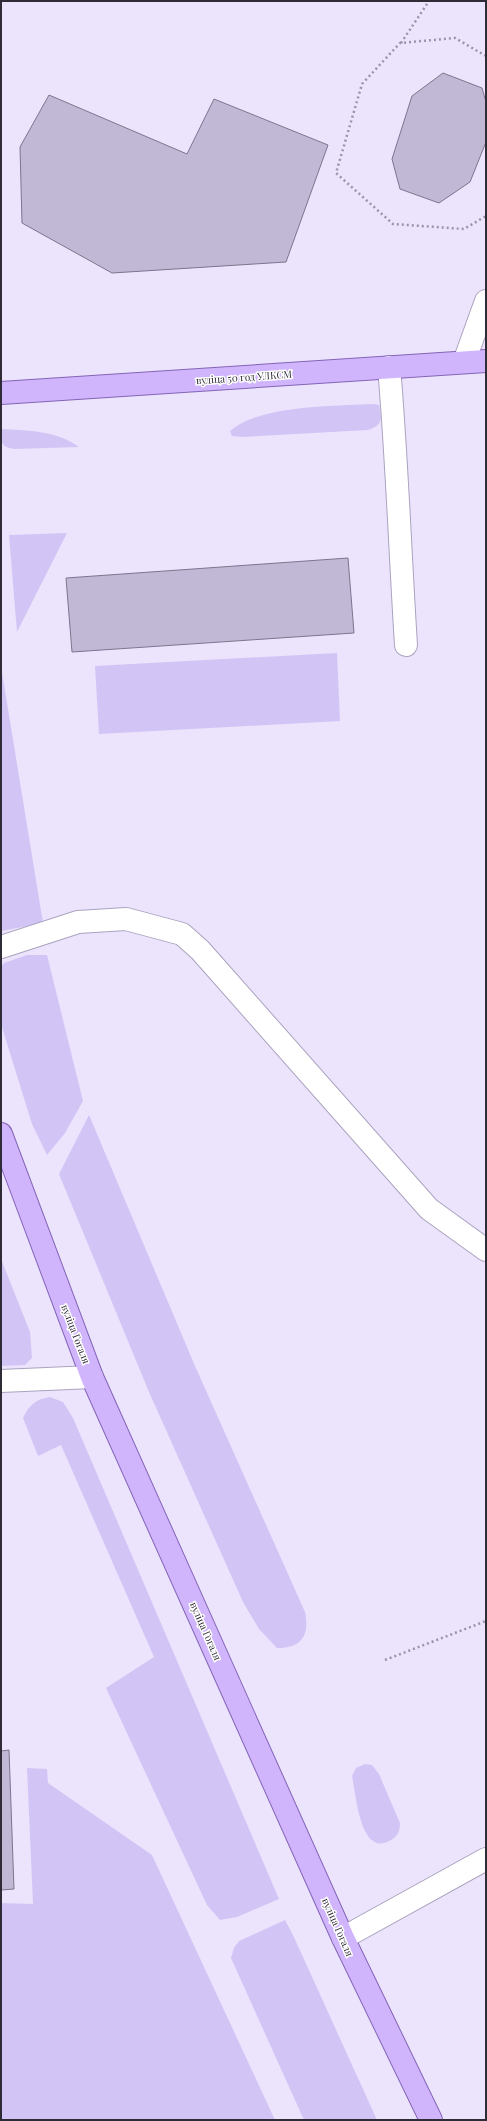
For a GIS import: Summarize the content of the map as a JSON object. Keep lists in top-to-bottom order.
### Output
{
  "streets": {
    "main road": ["вуліца 50 год УЛКСМ", "вуліца Гогаля"]
  }
}
